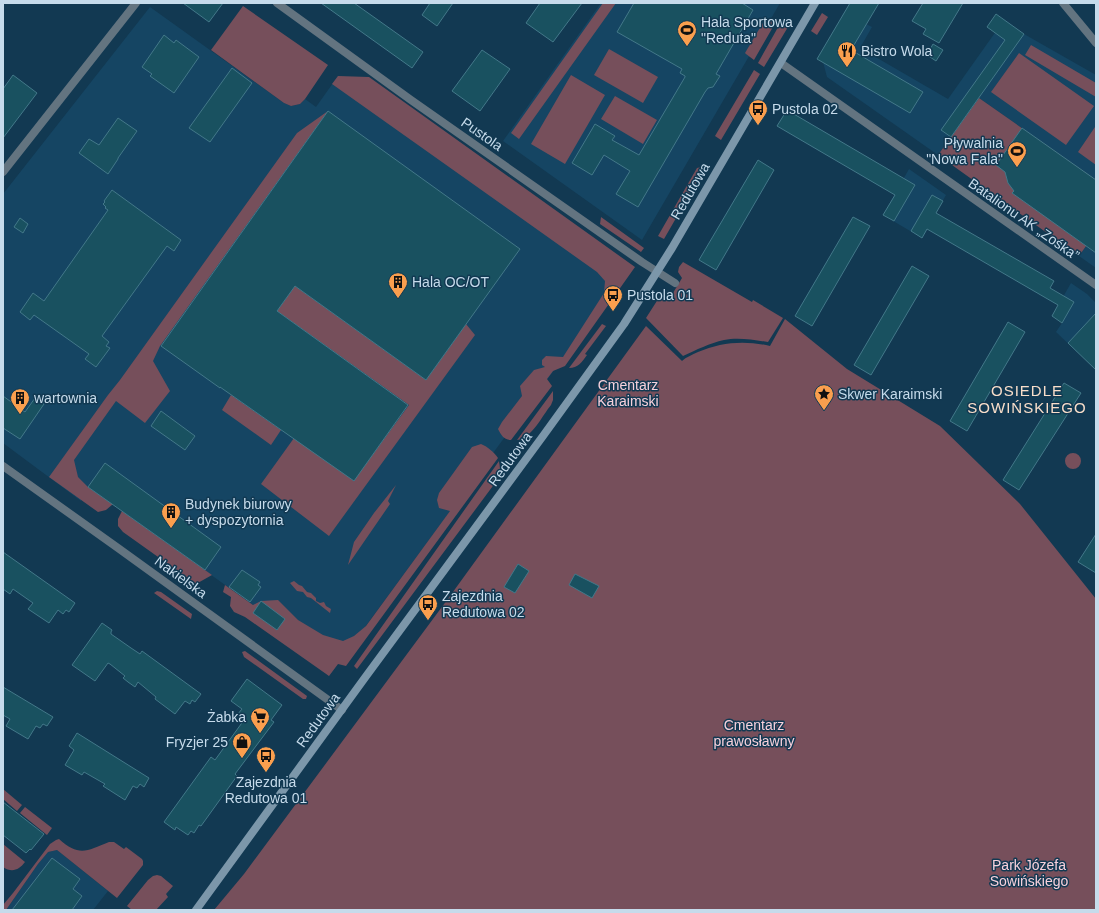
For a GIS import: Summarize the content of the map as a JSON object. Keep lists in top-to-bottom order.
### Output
{
  "streets": {
    "street": [
      "Pustola",
      "Redutowa",
      "Batalionu AK „Zośka”",
      "Nakielska"
    ]
  },
  "crossings": [
    ["Pustola", "Redutowa"],
    ["Redutowa", "Batalionu AK „Zośka”"],
    ["Redutowa", "Nakielska"]
  ],
  "districts": ["OSIEDLE SOWIŃSKIEGO"],
  "parks": ["Cmentarz Karaimski", "Cmentarz prawosławny", "Park Józefa Sowińskiego"],
  "places": {
    "sports": ["Hala Sportowa \"Reduta\"", "Pływalnia \"Nowa Fala\""],
    "restaurant": ["Bistro Wola"],
    "bus stop": [
      "Pustola 02",
      "Pustola 01",
      "Zajezdnia Redutowa 02",
      "Zajezdnia Redutowa 01"
    ],
    "building": ["Hala OC/OT", "wartownia", "Budynek biurowy + dyspozytornia"],
    "place": ["Skwer Karaimski"],
    "supermarket": ["Żabka"],
    "shop": ["Fryzjer 25"]
  }
}
